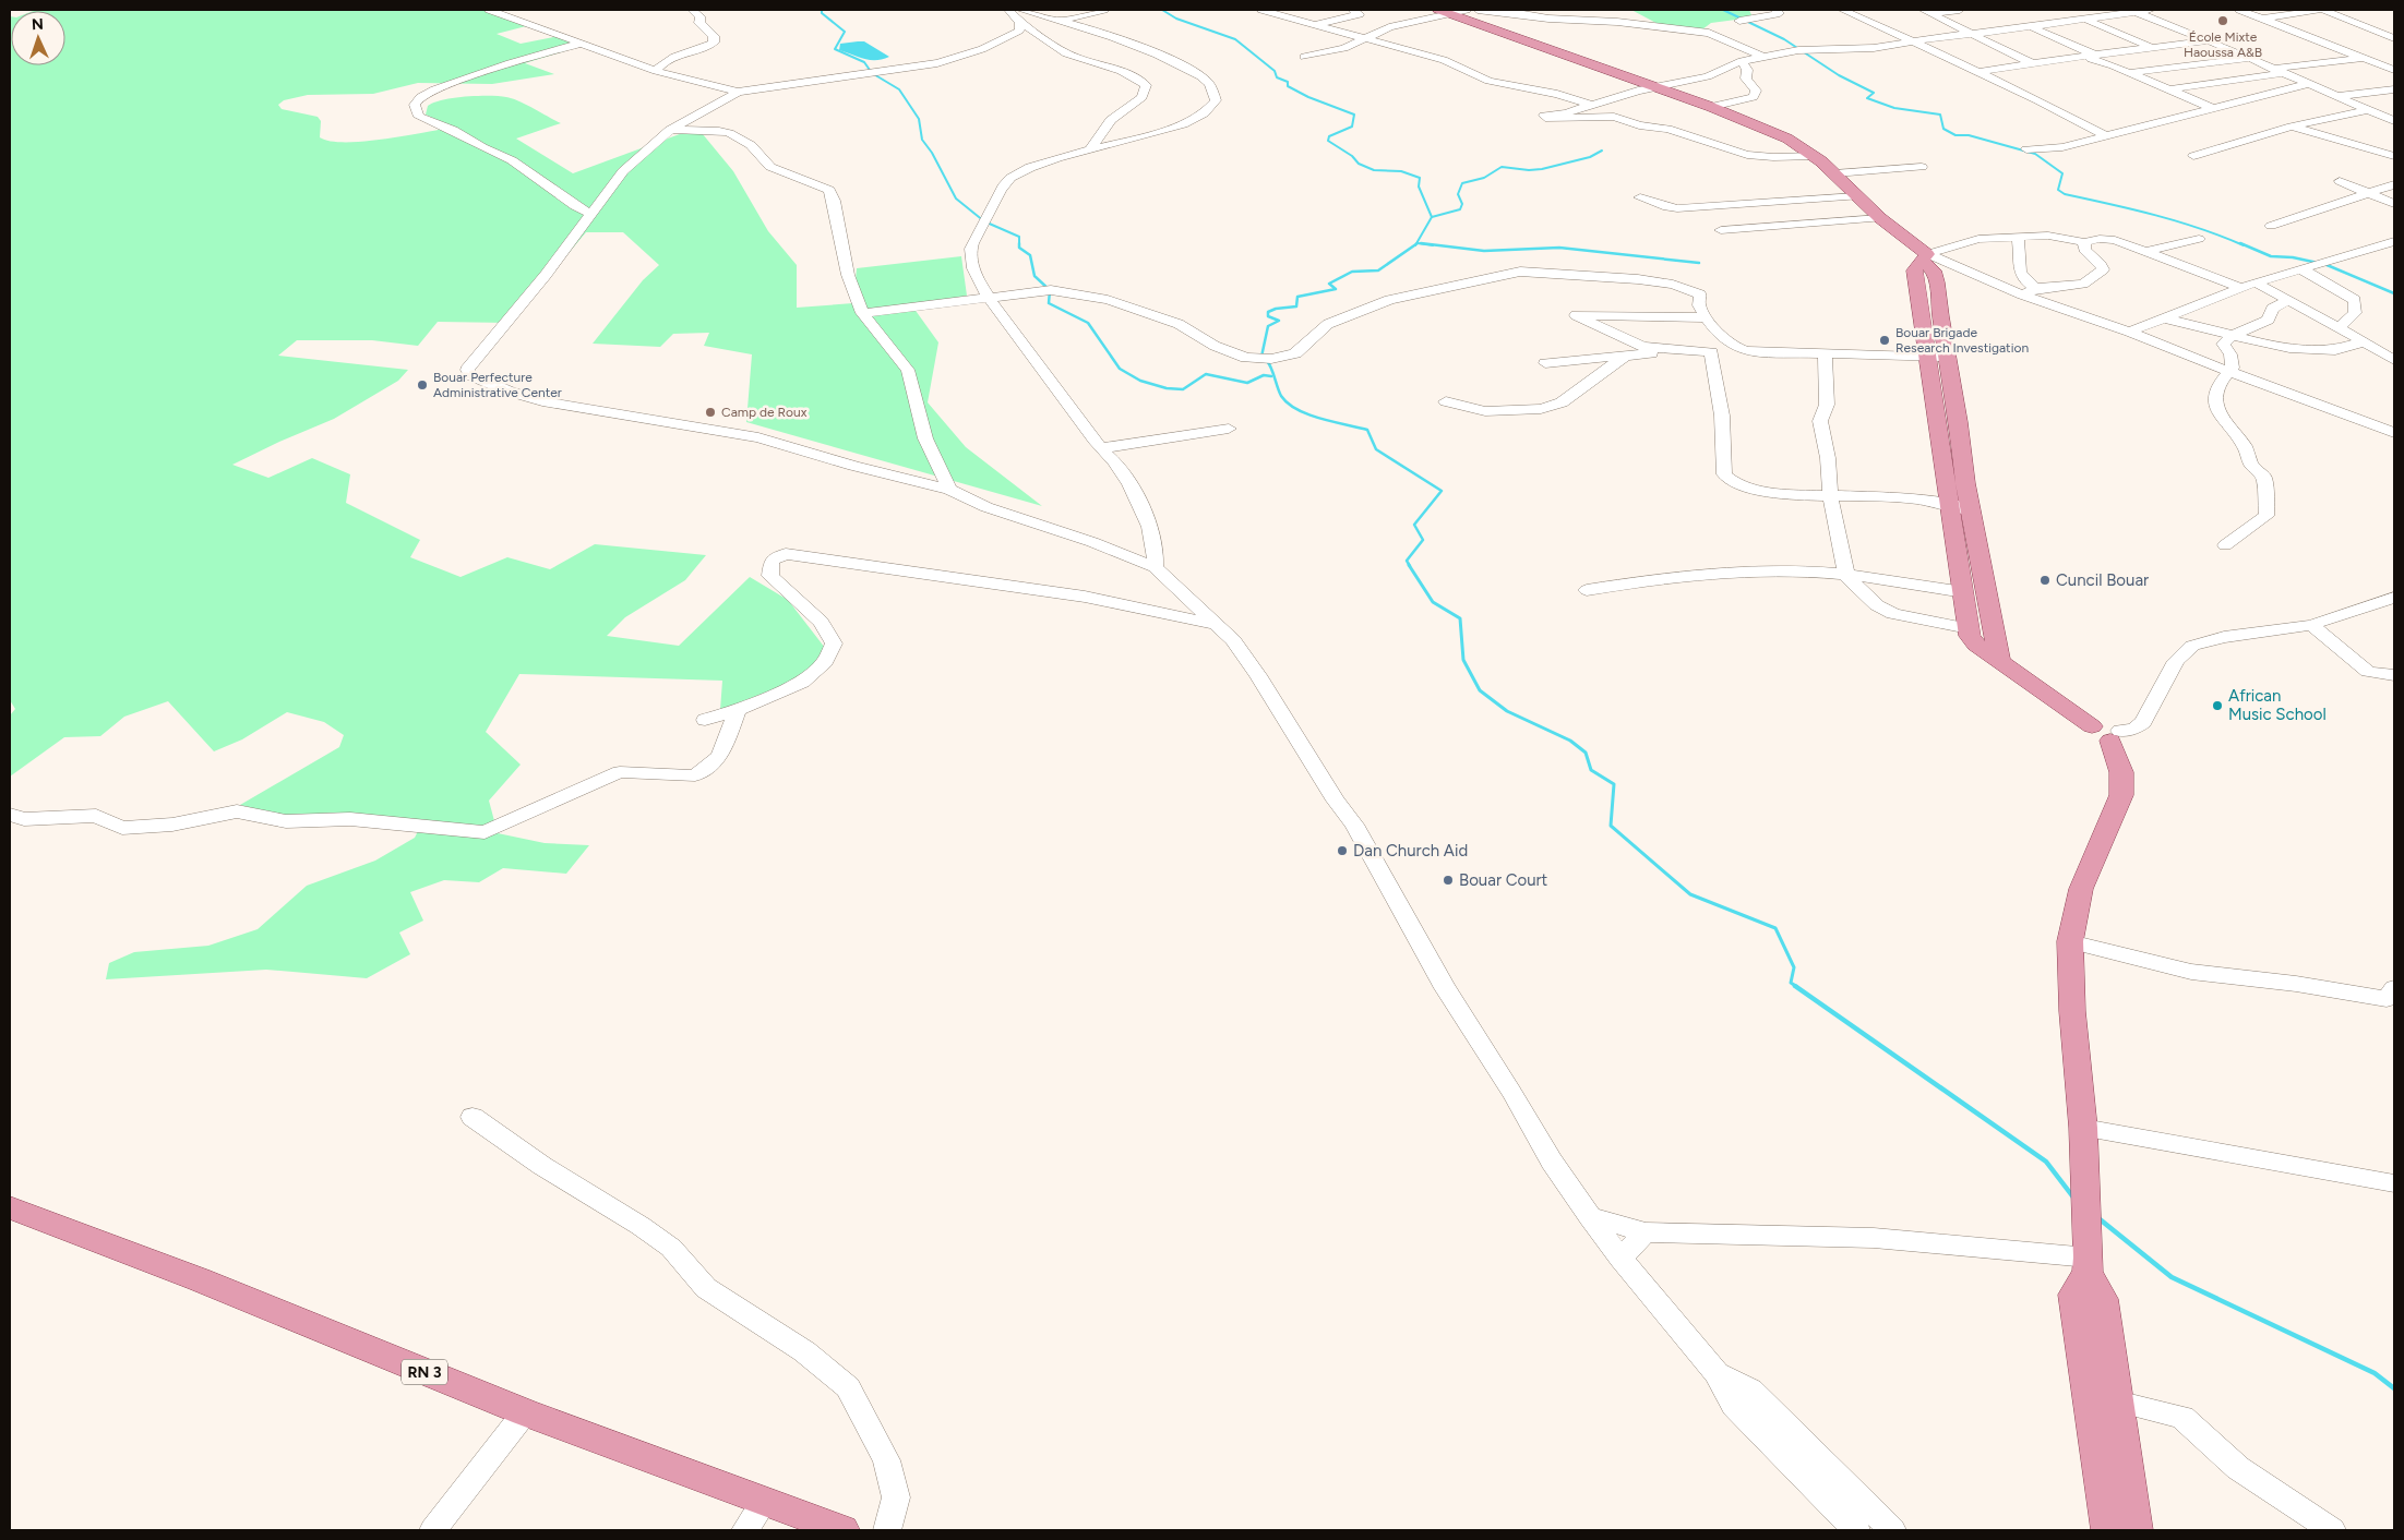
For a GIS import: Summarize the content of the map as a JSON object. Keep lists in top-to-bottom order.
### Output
{
  "streets": {
    "main road": ["RN 3"]
  },
  "places": [
    "École Mixte Haoussa A&B",
    "Bouar Brigade Research Investigation",
    "Bouar Perfecture Administrative Center",
    "Camp de Roux",
    "Cuncil Bouar",
    "African Music School",
    "Dan Church Aid",
    "Bouar Court"
  ],
  "north": "top"
}
